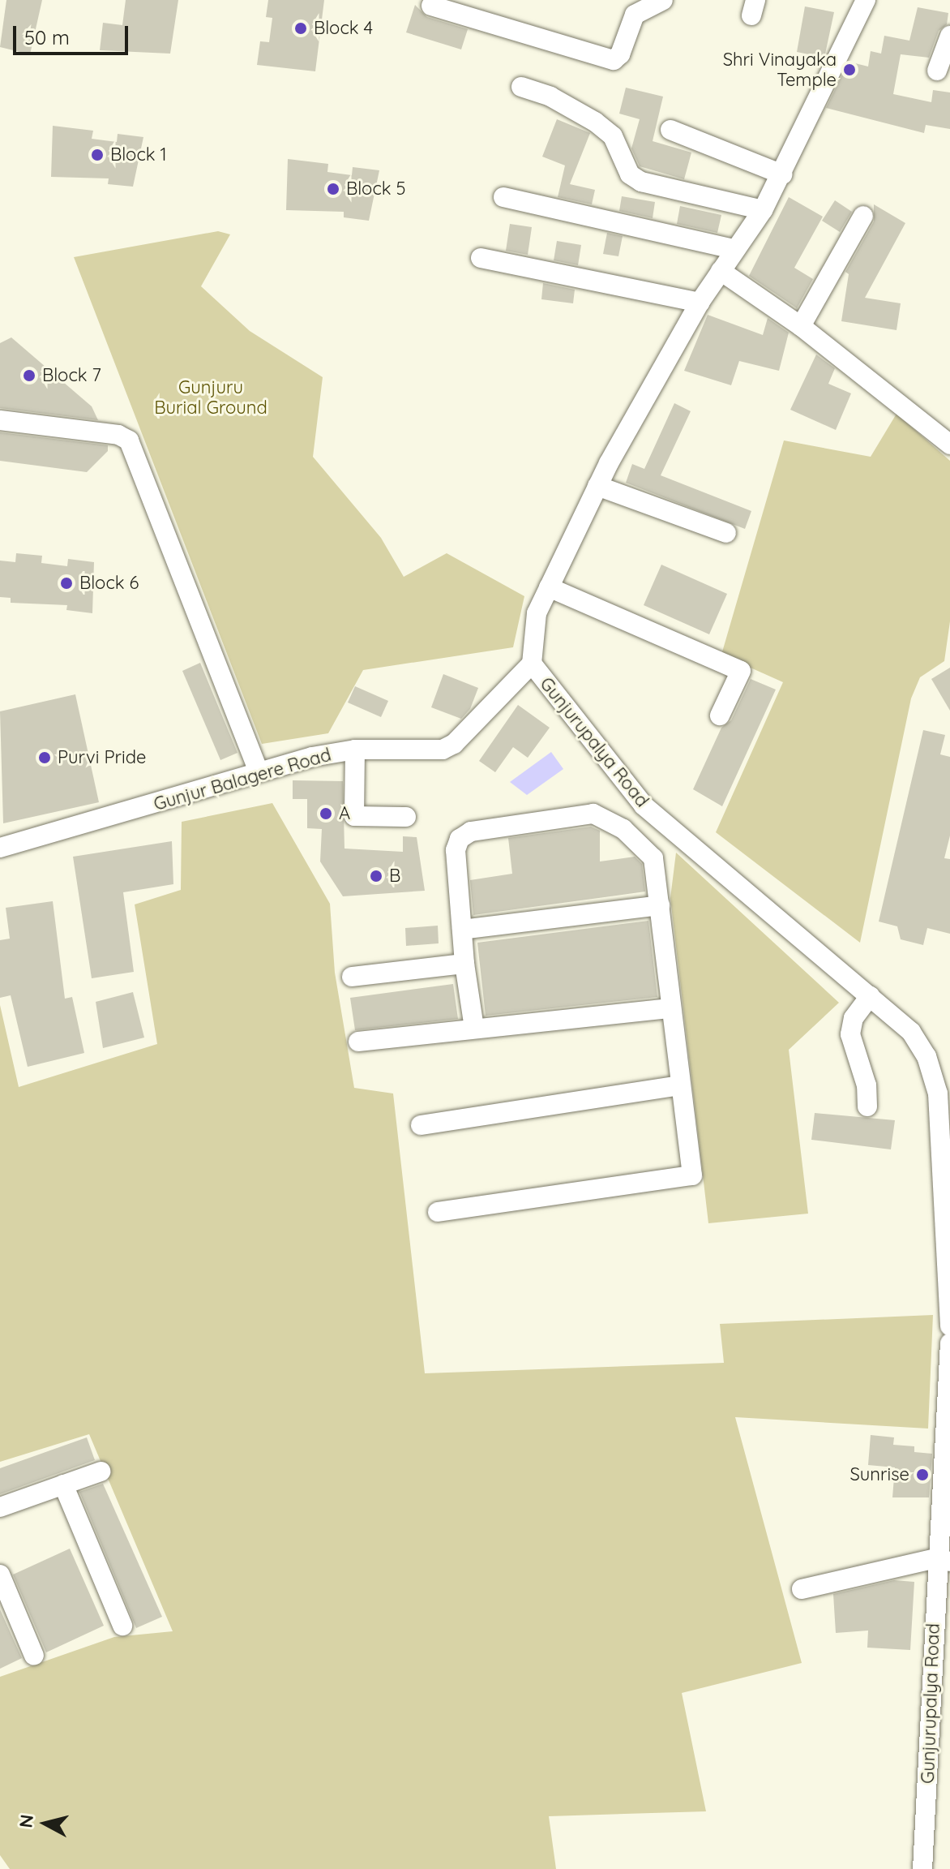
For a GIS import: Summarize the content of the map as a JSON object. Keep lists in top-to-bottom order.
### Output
{
  "streets": {
    "street": ["Gunjurupalya Road", "Gunjur Balagere Road"]
  },
  "crossings": [
    ["Gunjurupalya Road", "Gunjur Balagere Road"]
  ],
  "parks": ["Gunjuru Burial Ground"],
  "places": [
    "Block 4",
    "Shri Vinayaka Temple",
    "Block 1",
    "Block 5",
    "Block 7",
    "Block 6",
    "Purvi Pride",
    "A",
    "B",
    "Sunrise"
  ],
  "scale_bar": "50 m",
  "north": "left"
}
